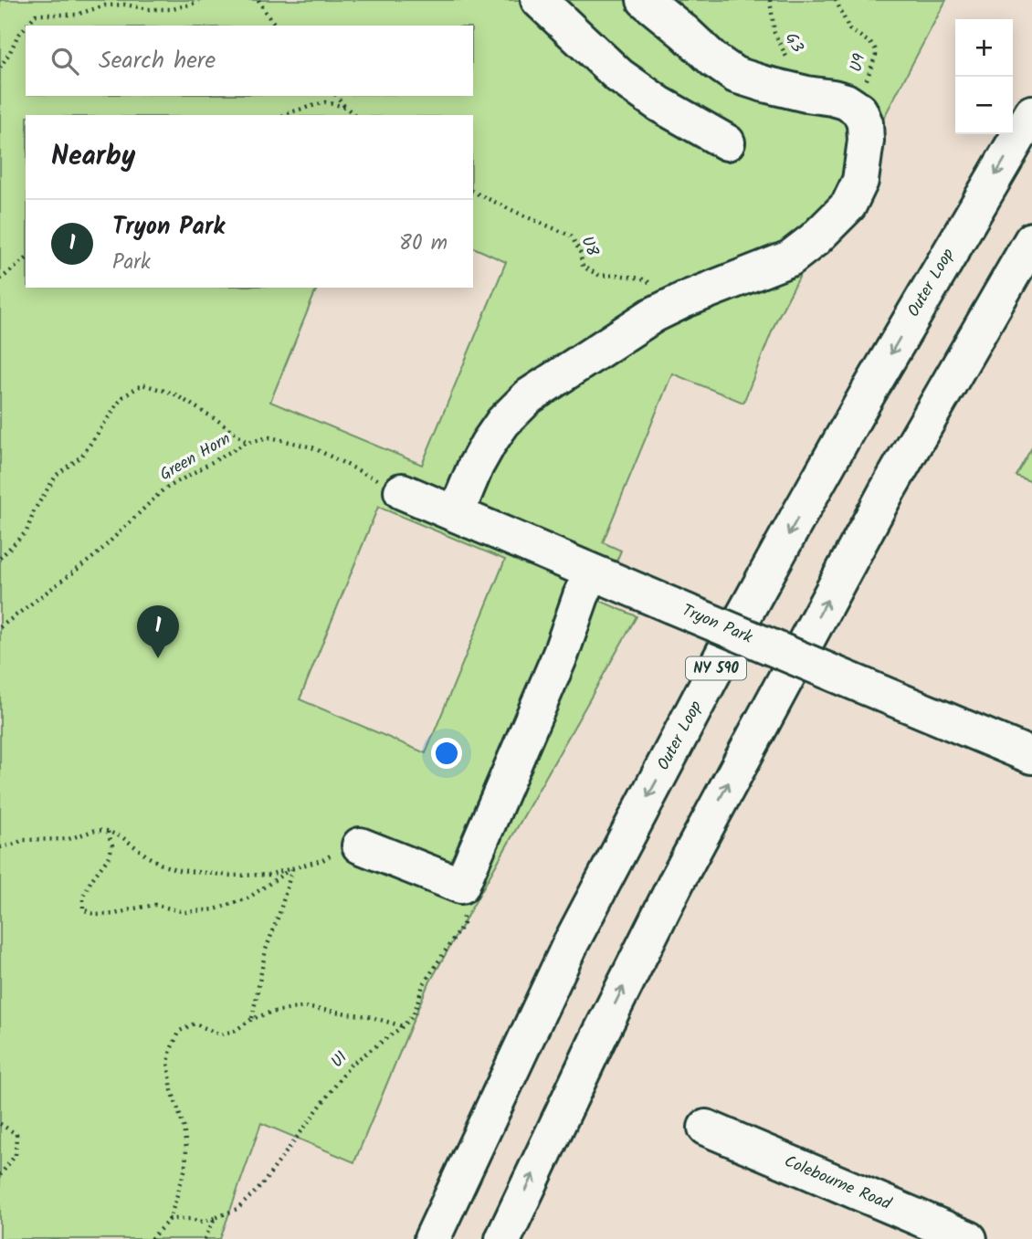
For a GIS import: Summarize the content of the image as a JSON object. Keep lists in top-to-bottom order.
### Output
{
  "streets": {
    "main road": [
      "Outer Loop",
      "Tryon Park",
      "NY 590",
      "Colebourne Road"
    ],
    "path": [
      "G3",
      "U9",
      "U8",
      "Green Horn",
      "U1"
    ]
  },
  "crossings": [
    ["Green Horn", "Tryon Park"]
  ],
  "page": {
    "map_buttons": ["+", "−"],
    "search": "Search here",
    "heading": "Nearby",
    "list": [
      {
        "mark": "1",
        "name": "Tryon Park",
        "note": "Park",
        "value": "80 m"
      }
    ],
    "pins": "1"
  }
}
